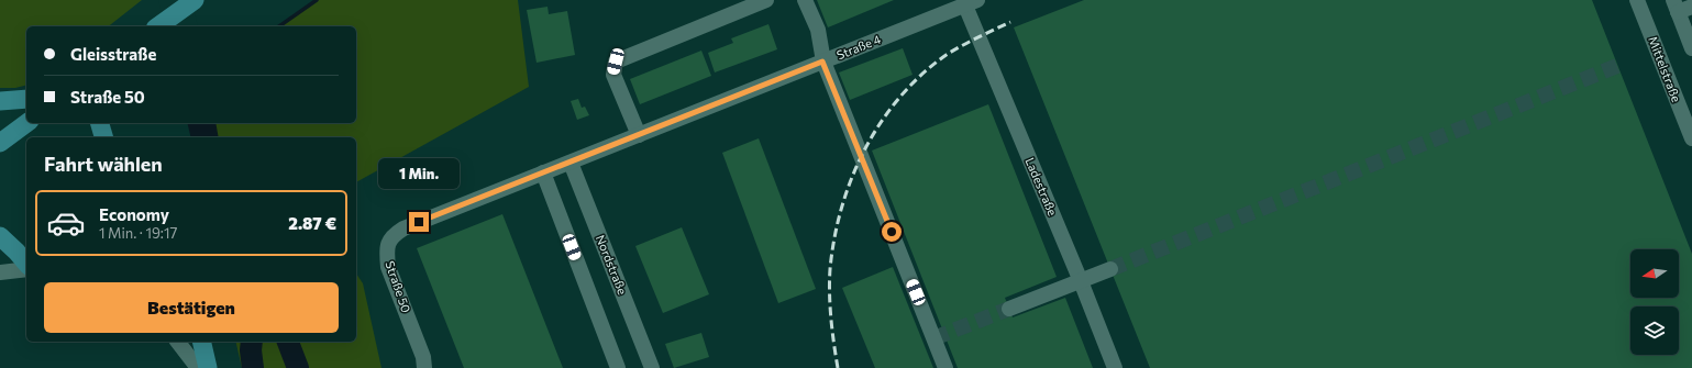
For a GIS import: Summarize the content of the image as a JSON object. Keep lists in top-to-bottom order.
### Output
{
  "streets": {
    "street": [
      "Straße 4",
      "Mittelstraße",
      "Ladestraße",
      "Nordstraße",
      "Straße 50"
    ]
  },
  "crossings": [
    ["Straße 4", "Ladestraße"],
    ["Straße 4", "Nordstraße"],
    ["Straße 4", "Straße 50"]
  ],
  "north": "left",
  "page": {
    "banner": ["Gleisstraße", "Straße 50"],
    "heading": "Fahrt wählen",
    "bubble": "1 Min.",
    "list": [
      {
        "name": "Economy",
        "note": "1 Min. · 19:17",
        "value": "2.87 €"
      }
    ],
    "buttons": "Bestätigen"
  }
}
